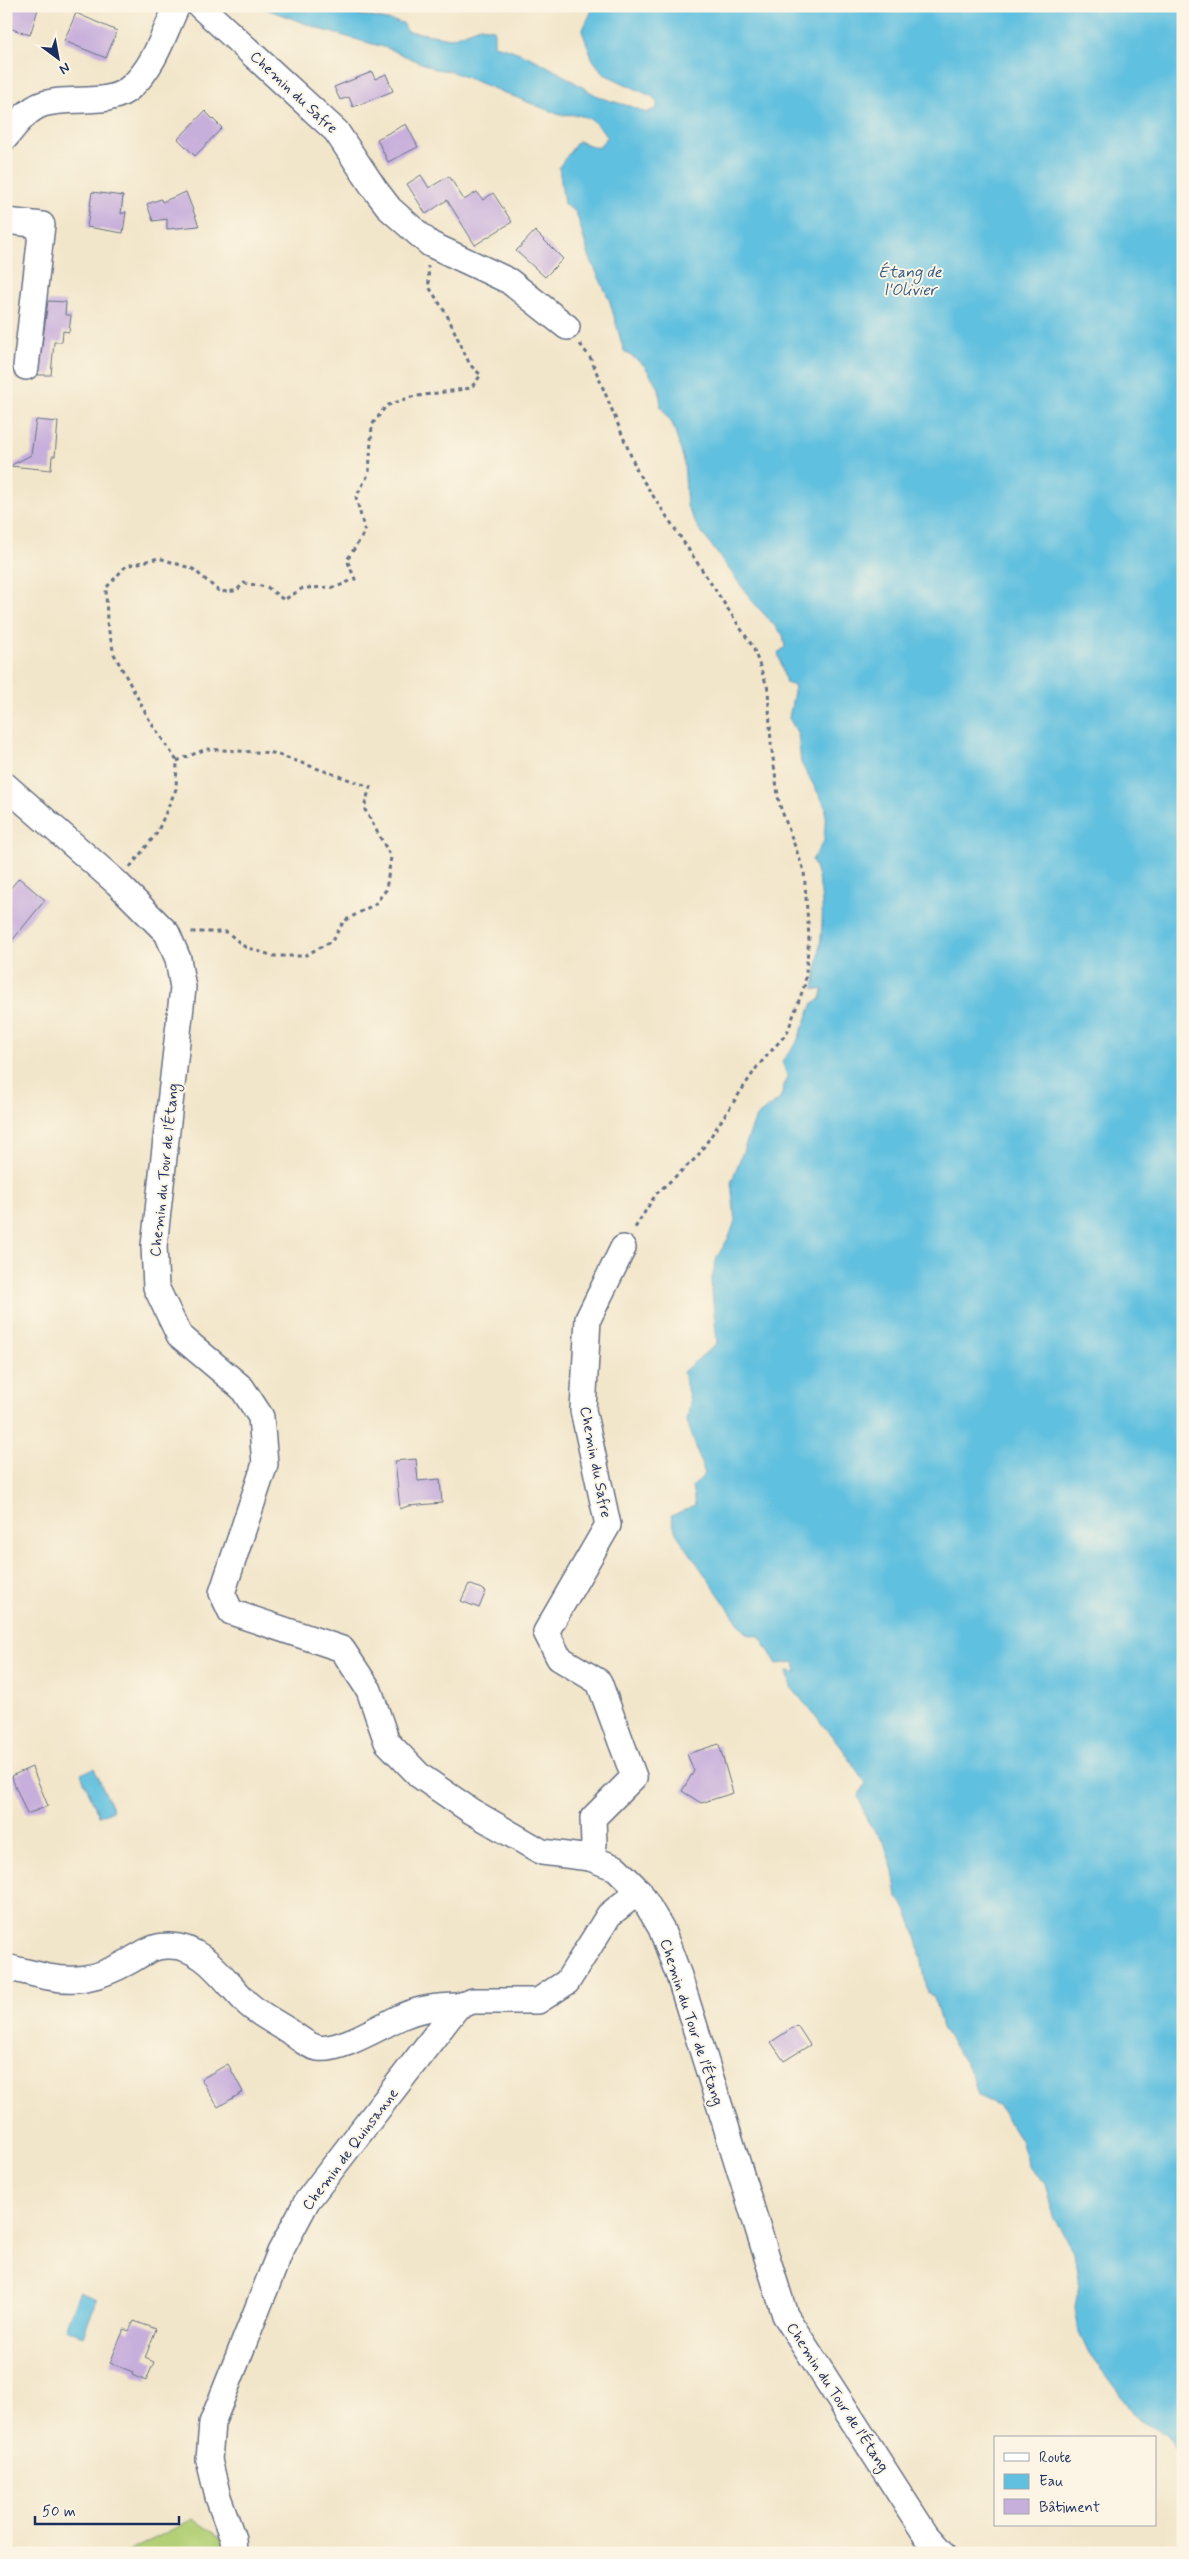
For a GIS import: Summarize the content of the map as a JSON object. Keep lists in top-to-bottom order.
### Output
{
  "streets": {
    "street": ["Chemin du Safre", "Chemin du Tour de l'Étang", "Chemin de Quinsanne"]
  },
  "crossings": [
    ["Chemin du Safre", "Chemin du Tour de l'Étang"]
  ],
  "water": ["Étang de l'Olivier"],
  "legend": ["Route", "Eau", "Bâtiment"],
  "scale_bar": "50 m",
  "north": "bottom right"
}
